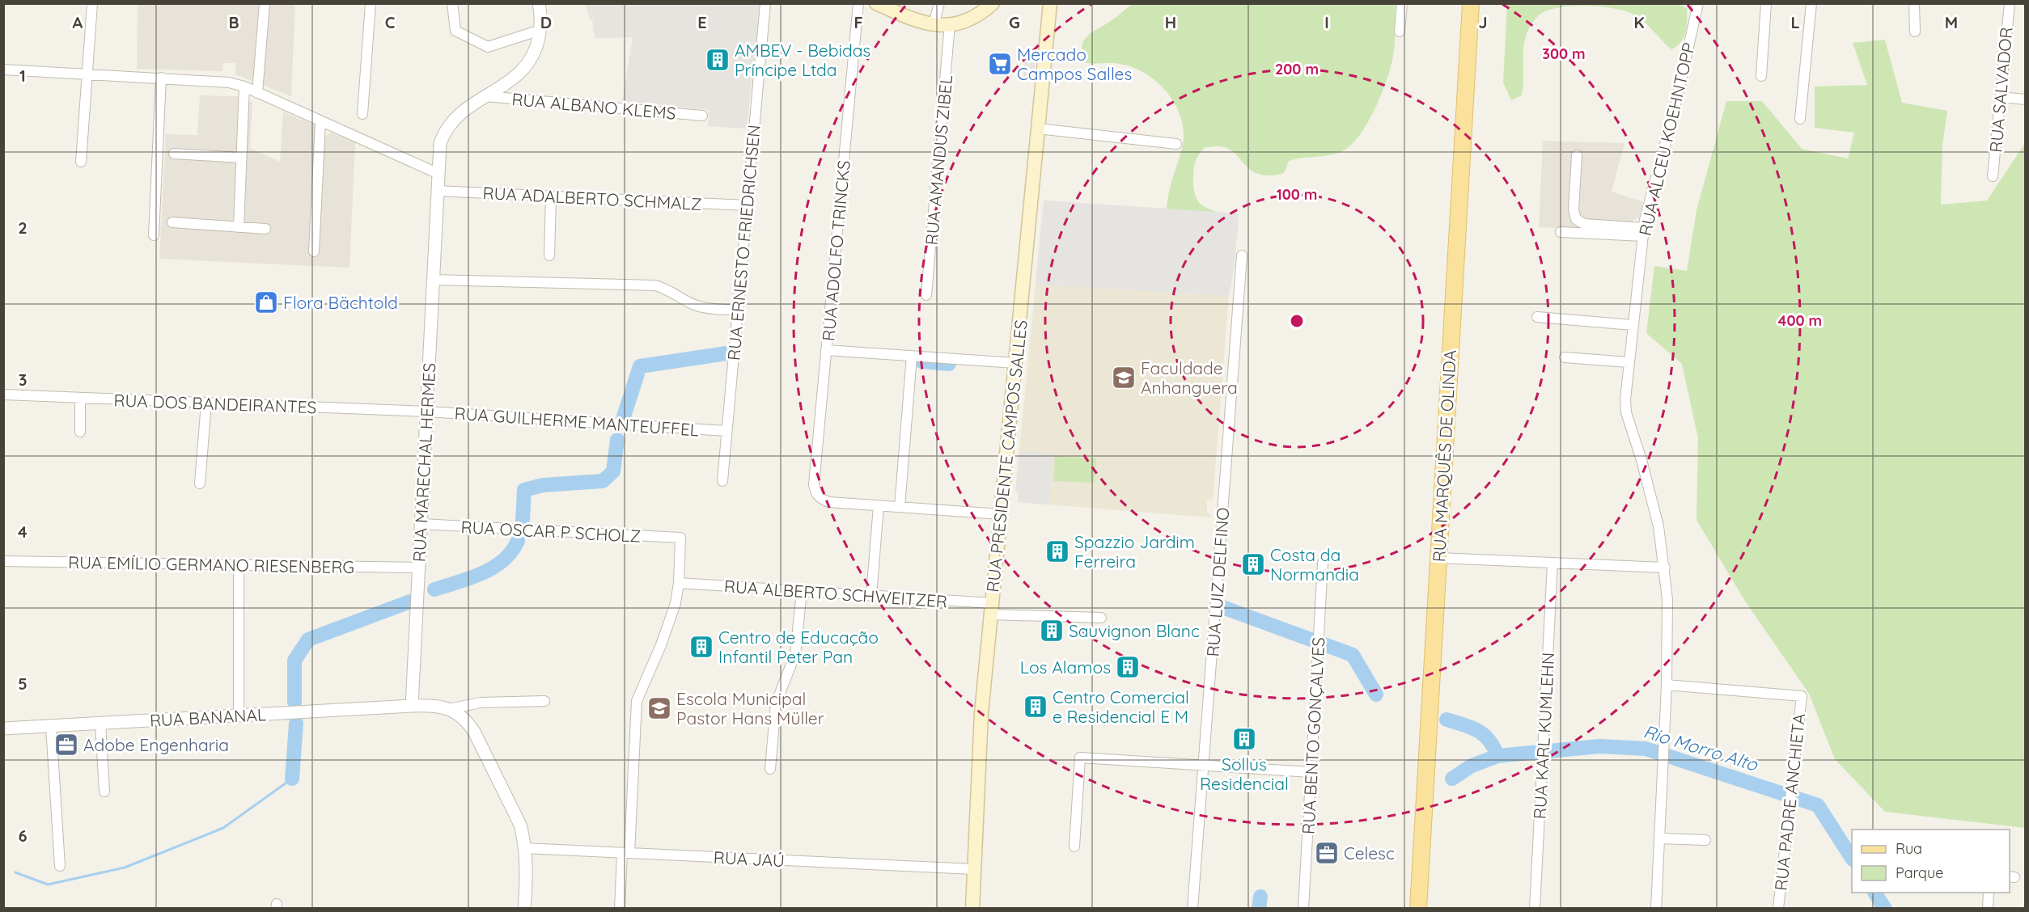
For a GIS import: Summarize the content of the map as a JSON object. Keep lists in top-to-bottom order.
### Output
{
  "streets": {
    "main road": ["RUA PRESIDENTE CAMPOS SALLES", "RUA MARQUÊS DE OLINDA"],
    "street": [
      "RUA SALVADOR",
      "RUA ALBANO KLEMS",
      "RUA ALCEU KOEHNTOPP",
      "RUA AMANDUS ZIBEL",
      "RUA ADALBERTO SCHMALZ",
      "RUA ERNESTO FRIEDRICHSEN",
      "RUA ADOLFO TRINCKS",
      "RUA DOS BANDEIRANTES",
      "RUA GUILHERME MANTEUFFEL",
      "RUA MARECHAL HERMES",
      "RUA OSCAR P SCHOLZ",
      "RUA EMÍLIO GERMANO RIESENBERG",
      "RUA LUIZ DELFINO",
      "RUA ALBERTO SCHWEITZER",
      "RUA BANANAL",
      "RUA BENTO GONÇALVES",
      "RUA KARL KUMLEHN",
      "RUA PADRE ANCHIETA",
      "RUA JAÚ"
    ]
  },
  "crossings": [
    ["RUA ALBANO KLEMS", "RUA MARECHAL HERMES"],
    ["RUA ALCEU KOEHNTOPP", "RUA PADRE ANCHIETA"],
    ["RUA ADALBERTO SCHMALZ", "RUA ERNESTO FRIEDRICHSEN"],
    ["RUA ADALBERTO SCHMALZ", "RUA MARECHAL HERMES"],
    ["RUA ERNESTO FRIEDRICHSEN", "RUA GUILHERME MANTEUFFEL"],
    ["RUA DOS BANDEIRANTES", "RUA GUILHERME MANTEUFFEL"],
    ["RUA DOS BANDEIRANTES", "RUA MARECHAL HERMES"],
    ["RUA GUILHERME MANTEUFFEL", "RUA MARECHAL HERMES"],
    ["RUA PRESIDENTE CAMPOS SALLES", "RUA ALBERTO SCHWEITZER"],
    ["RUA PRESIDENTE CAMPOS SALLES", "RUA JAÚ"],
    ["RUA MARECHAL HERMES", "RUA OSCAR P SCHOLZ"],
    ["RUA MARECHAL HERMES", "RUA EMÍLIO GERMANO RIESENBERG"],
    ["RUA MARECHAL HERMES", "RUA BANANAL"],
    ["RUA OSCAR P SCHOLZ", "RUA ALBERTO SCHWEITZER"]
  ],
  "water": ["Rio Morro Alto"],
  "places": {
    "building": [
      "AMBEV - Bebidas Príncipe Ltda",
      "Spazzio Jardim Ferreira",
      "Costa da Normandia",
      "Sauvignon Blanc",
      "Centro de Educação Infantil Peter Pan",
      "Los Alamos",
      "Centro Comercial e Residencial E M",
      "Sollus Residencial"
    ],
    "supermarket": ["Mercado Campos Salles"],
    "shop": ["Flora Bächtold"],
    "school or university": ["Faculdade Anhanguera", "Escola Municipal Pastor Hans Müller"],
    "office": ["Adobe Engenharia", "Celesc"]
  },
  "legend": ["Rua", "Parque"],
  "grid": {
    "columns": [
      "A",
      "B",
      "C",
      "D",
      "E",
      "F",
      "G",
      "H",
      "I",
      "J",
      "K",
      "L",
      "M"
    ],
    "rows": [
      "1",
      "2",
      "3",
      "4",
      "5",
      "6"
    ]
  },
  "rings": [
    "300 m",
    "200 m",
    "100 m",
    "400 m"
  ]
}
